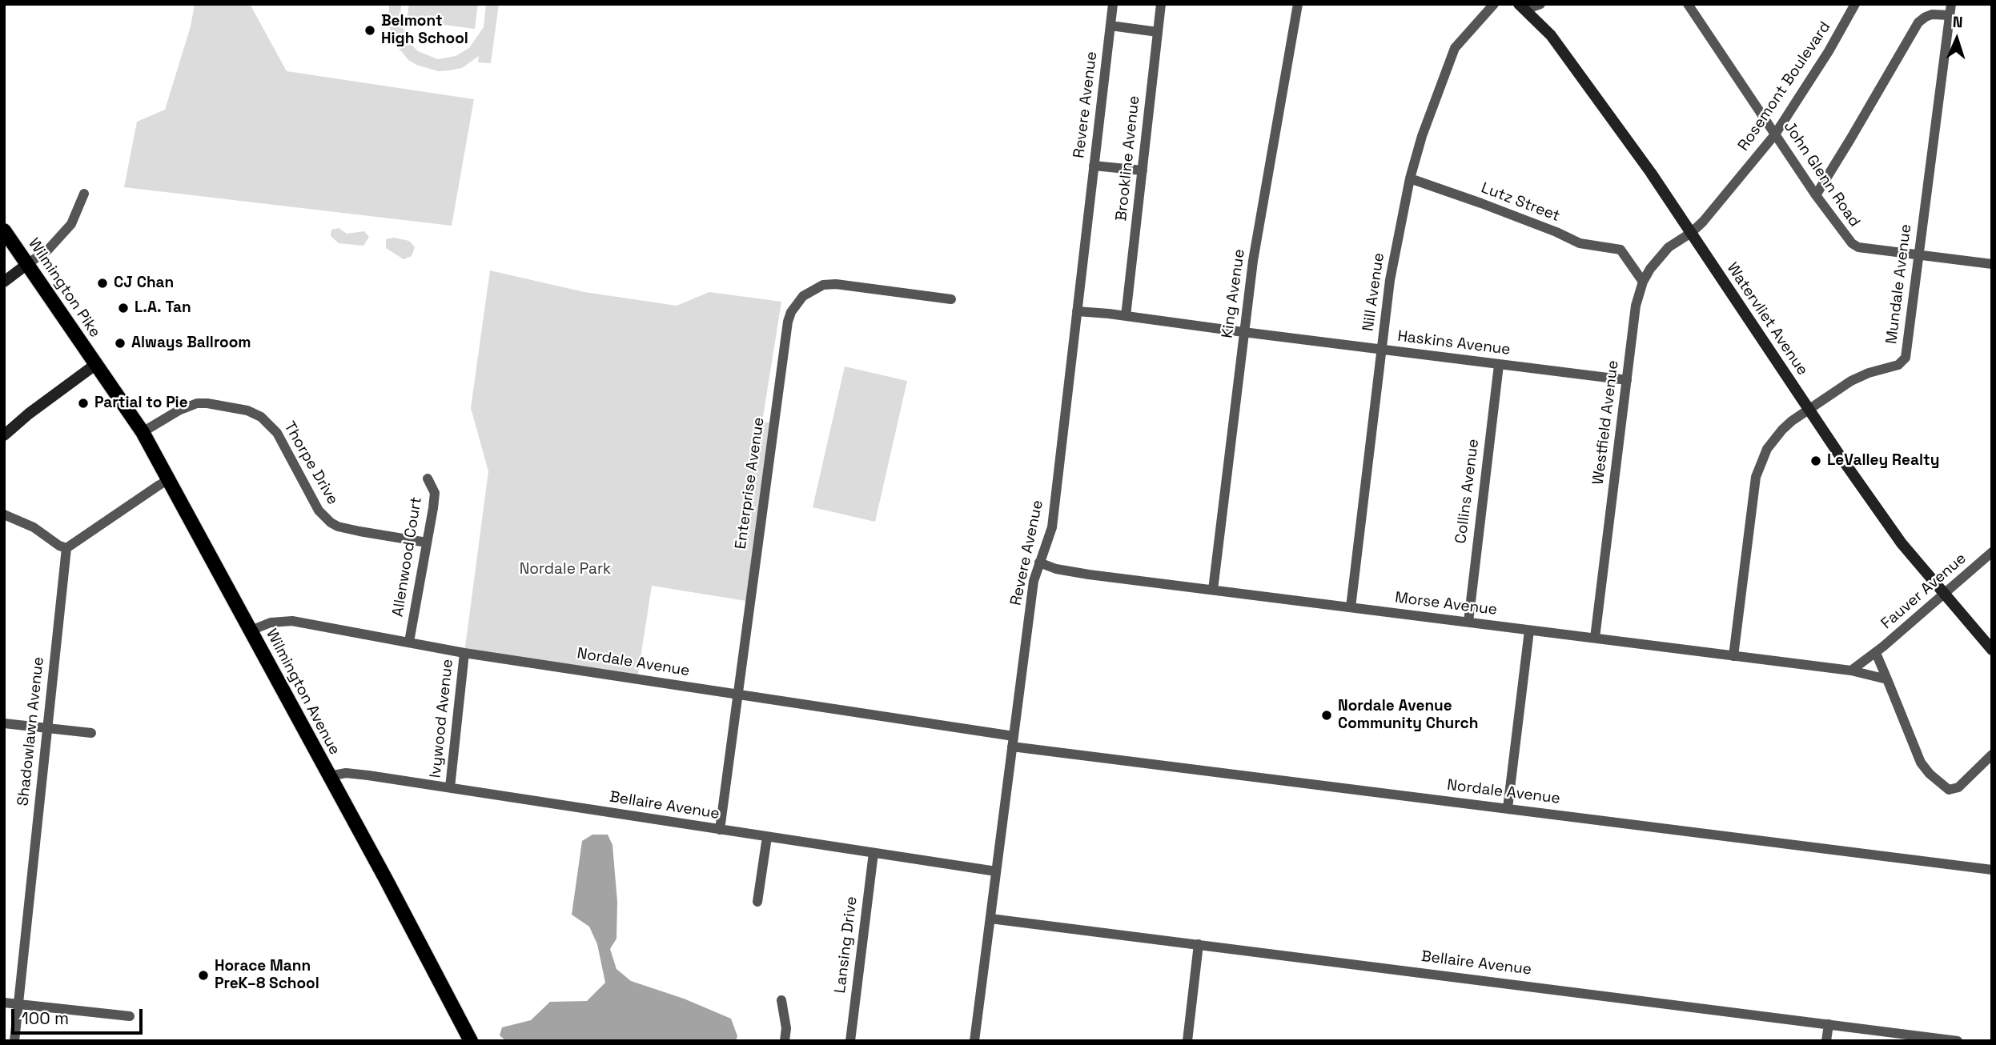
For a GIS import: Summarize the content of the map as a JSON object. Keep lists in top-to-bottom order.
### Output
{
  "streets": {
    "main road": ["Wilmington Pike", "Wilmington Avenue"],
    "street": [
      "Rosemont Boulevard",
      "Revere Avenue",
      "Brookline Avenue",
      "John Glenn Road",
      "Lutz Street",
      "Mundale Avenue",
      "Nill Avenue",
      "King Avenue",
      "Watervliet Avenue",
      "Haskins Avenue",
      "Westfield Avenue",
      "Thorpe Drive",
      "Enterprise Avenue",
      "Collins Avenue",
      "Allenwood Court",
      "Fauver Avenue",
      "Morse Avenue",
      "Nordale Avenue",
      "Ivywood Avenue",
      "Shadowlawn Avenue",
      "Bellaire Avenue",
      "Lansing Drive"
    ]
  },
  "crossings": [
    ["Rosemont Boulevard", "John Glenn Road"],
    ["Rosemont Boulevard", "Watervliet Avenue"],
    ["Rosemont Boulevard", "Westfield Avenue"],
    ["Revere Avenue", "Haskins Avenue"],
    ["Revere Avenue", "Morse Avenue"],
    ["Revere Avenue", "Nordale Avenue"],
    ["Revere Avenue", "Bellaire Avenue"],
    ["Brookline Avenue", "Haskins Avenue"],
    ["John Glenn Road", "Mundale Avenue"],
    ["Lutz Street", "Nill Avenue"],
    ["Lutz Street", "Westfield Avenue"],
    ["Mundale Avenue", "Watervliet Avenue"],
    ["Mundale Avenue", "Morse Avenue"],
    ["Wilmington Pike", "Wilmington Avenue"],
    ["Nill Avenue", "Haskins Avenue"],
    ["Nill Avenue", "Morse Avenue"],
    ["King Avenue", "Haskins Avenue"],
    ["King Avenue", "Morse Avenue"],
    ["Watervliet Avenue", "Westfield Avenue"],
    ["Watervliet Avenue", "Fauver Avenue"],
    ["Haskins Avenue", "Westfield Avenue"],
    ["Haskins Avenue", "Collins Avenue"],
    ["Westfield Avenue", "Morse Avenue"],
    ["Thorpe Drive", "Allenwood Court"],
    ["Thorpe Drive", "Wilmington Avenue"],
    ["Enterprise Avenue", "Nordale Avenue"],
    ["Enterprise Avenue", "Bellaire Avenue"],
    ["Collins Avenue", "Morse Avenue"],
    ["Allenwood Court", "Nordale Avenue"],
    ["Nordale Avenue", "Wilmington Avenue"],
    ["Nordale Avenue", "Ivywood Avenue"],
    ["Wilmington Avenue", "Bellaire Avenue"],
    ["Ivywood Avenue", "Bellaire Avenue"],
    ["Bellaire Avenue", "Lansing Drive"]
  ],
  "parks": ["Nordale Park"],
  "places": [
    "Belmont High School",
    "CJ Chan",
    "L.A. Tan",
    "Always Ballroom",
    "Partial to Pie",
    "LeValley Realty",
    "Nordale Avenue Community Church",
    "Horace Mann PreK–8 School"
  ],
  "scale_bar": "100 m",
  "north": "top"
}
